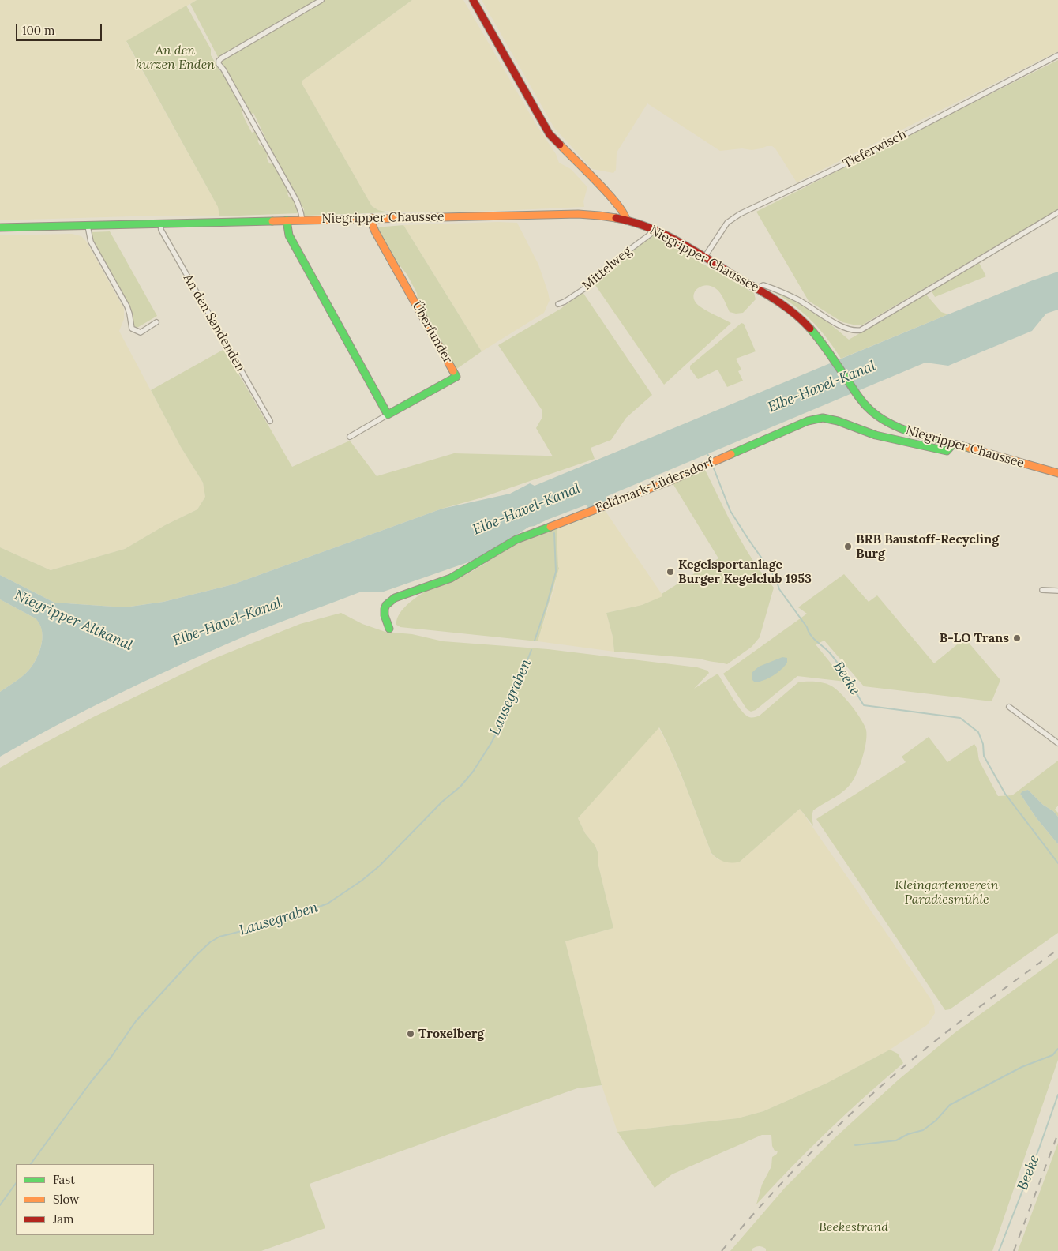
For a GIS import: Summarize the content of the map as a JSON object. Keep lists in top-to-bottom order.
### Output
{
  "streets": {
    "street": [
      "Tieferwisch",
      "Niegripper Chaussee",
      "Mittelweg",
      "An den Sandenden",
      "Überfunder",
      "Feldmark-Lüdersdorf"
    ]
  },
  "crossings": [
    ["Tieferwisch", "Niegripper Chaussee"],
    ["Niegripper Chaussee", "Mittelweg"],
    ["Niegripper Chaussee", "An den Sandenden"],
    ["Niegripper Chaussee", "Überfunder"],
    ["Niegripper Chaussee", "Feldmark-Lüdersdorf"]
  ],
  "water": [
    "Elbe-Havel-Kanal",
    "Niegripper Altkanal",
    "Beeke",
    "Lausegraben"
  ],
  "parks": ["An den kurzen Enden", "Kleingartenverein Paradiesmühle", "Beekestrand"],
  "places": [
    "BRB Baustoff-Recycling Burg",
    "Kegelsportanlage Burger Kegelclub 1953",
    "B-LO Trans",
    "Troxelberg"
  ],
  "legend": ["Fast", "Slow", "Jam"],
  "scale_bar": "100 m"
}
